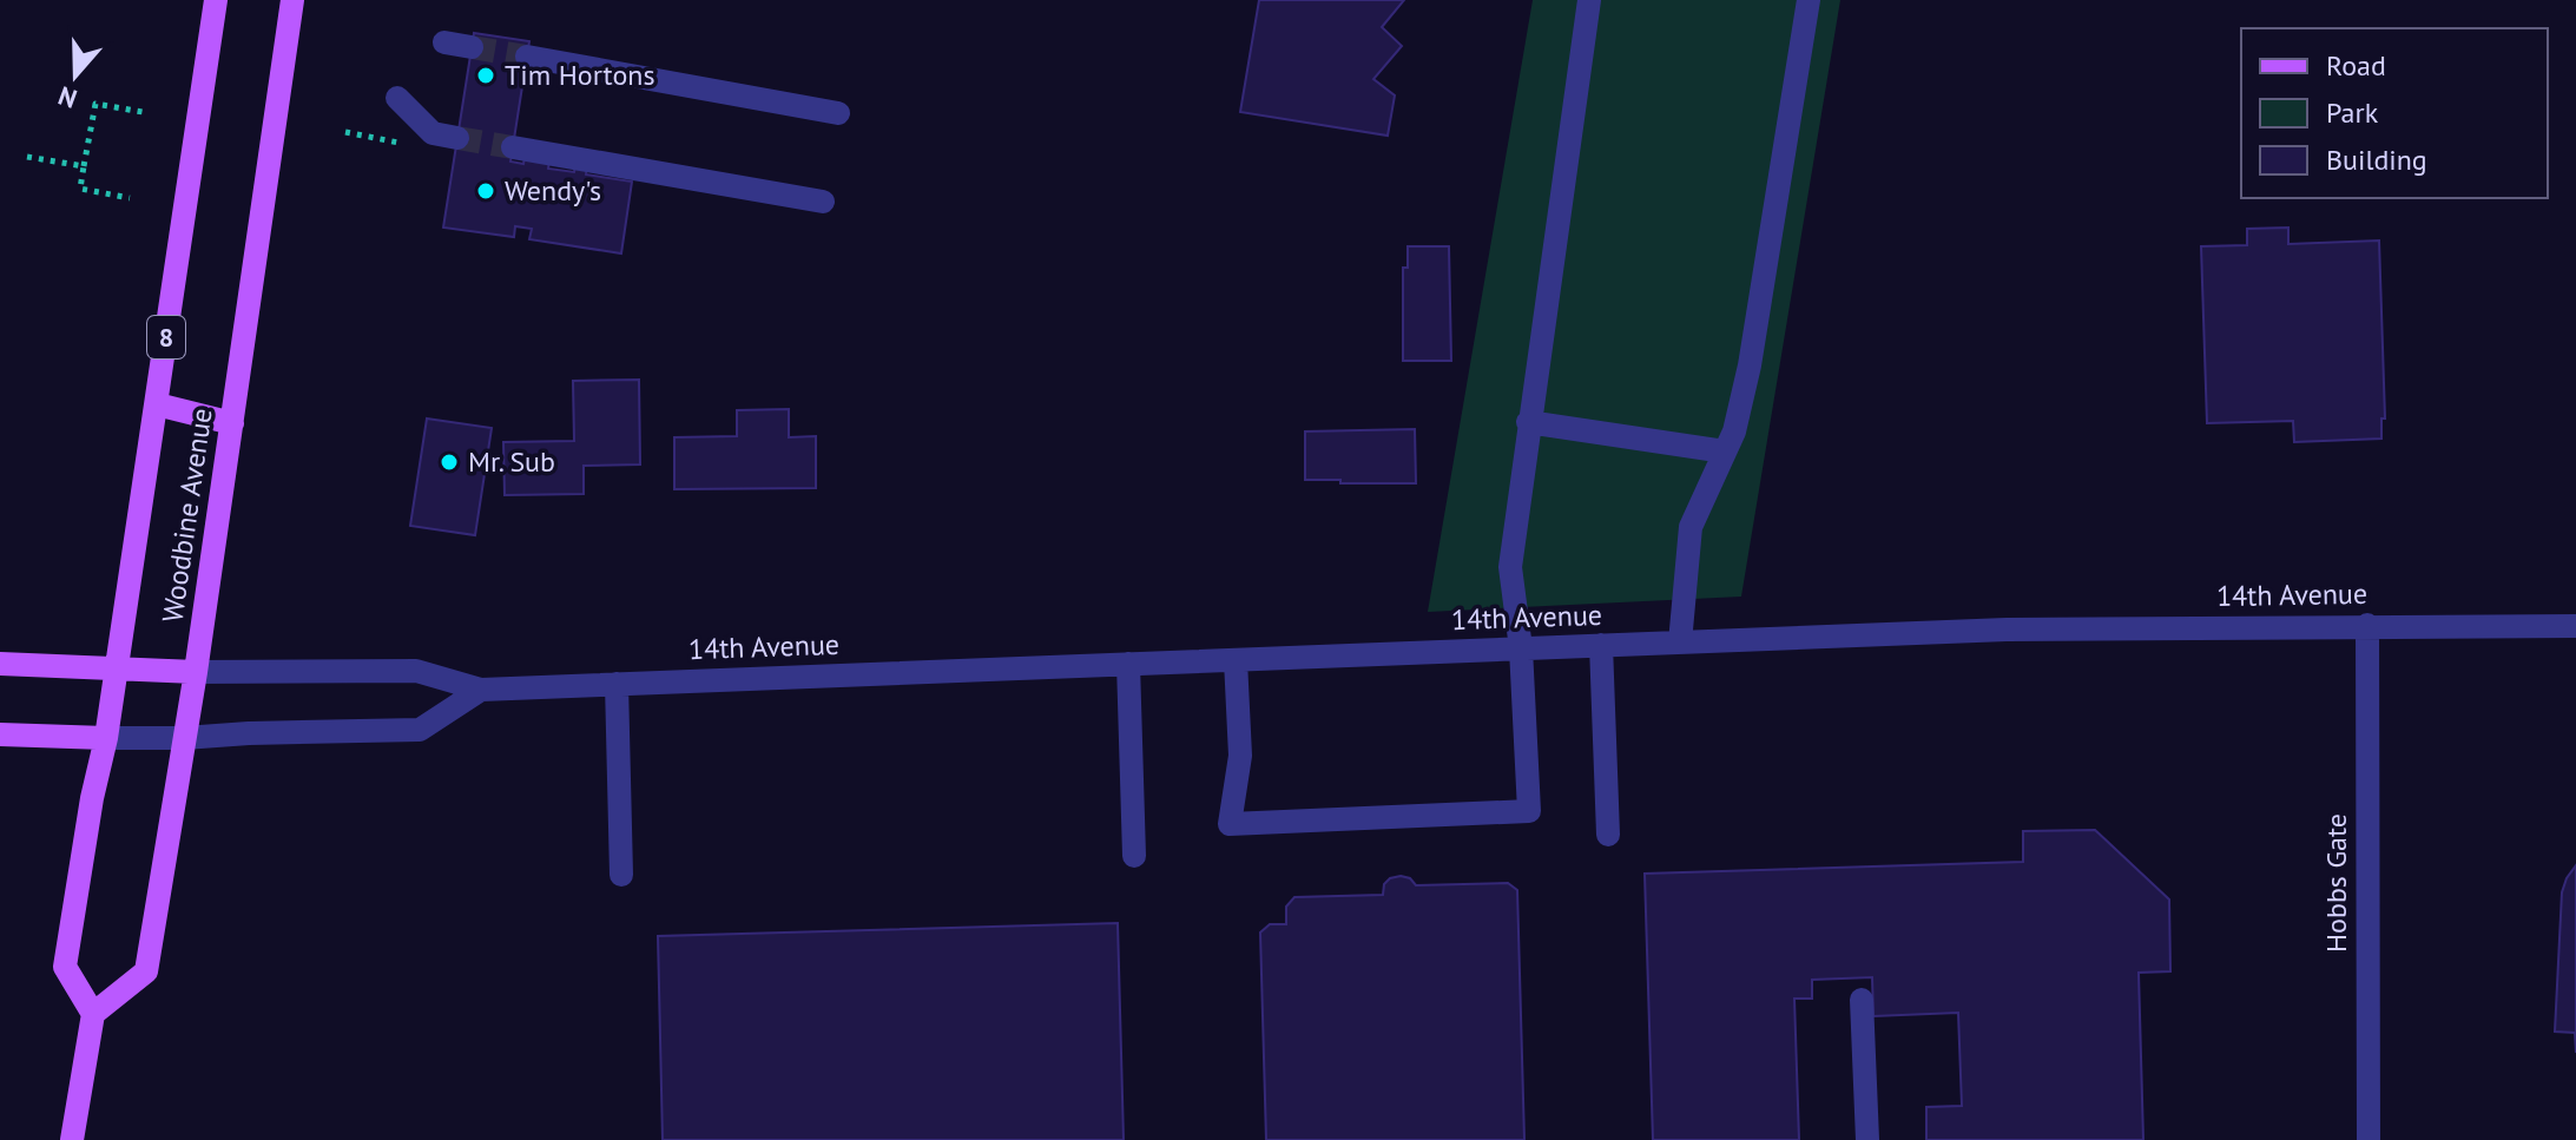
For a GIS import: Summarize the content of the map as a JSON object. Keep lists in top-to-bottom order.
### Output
{
  "streets": {
    "main road": ["8", "Woodbine Avenue", "14th Avenue"],
    "street": ["Hobbs Gate"]
  },
  "crossings": [
    ["Woodbine Avenue", "14th Avenue"],
    ["14th Avenue", "Hobbs Gate"]
  ],
  "places": ["Tim Hortons", "Wendy's", "Mr. Sub"],
  "legend": ["Road", "Park", "Building"],
  "north": "bottom"
}
